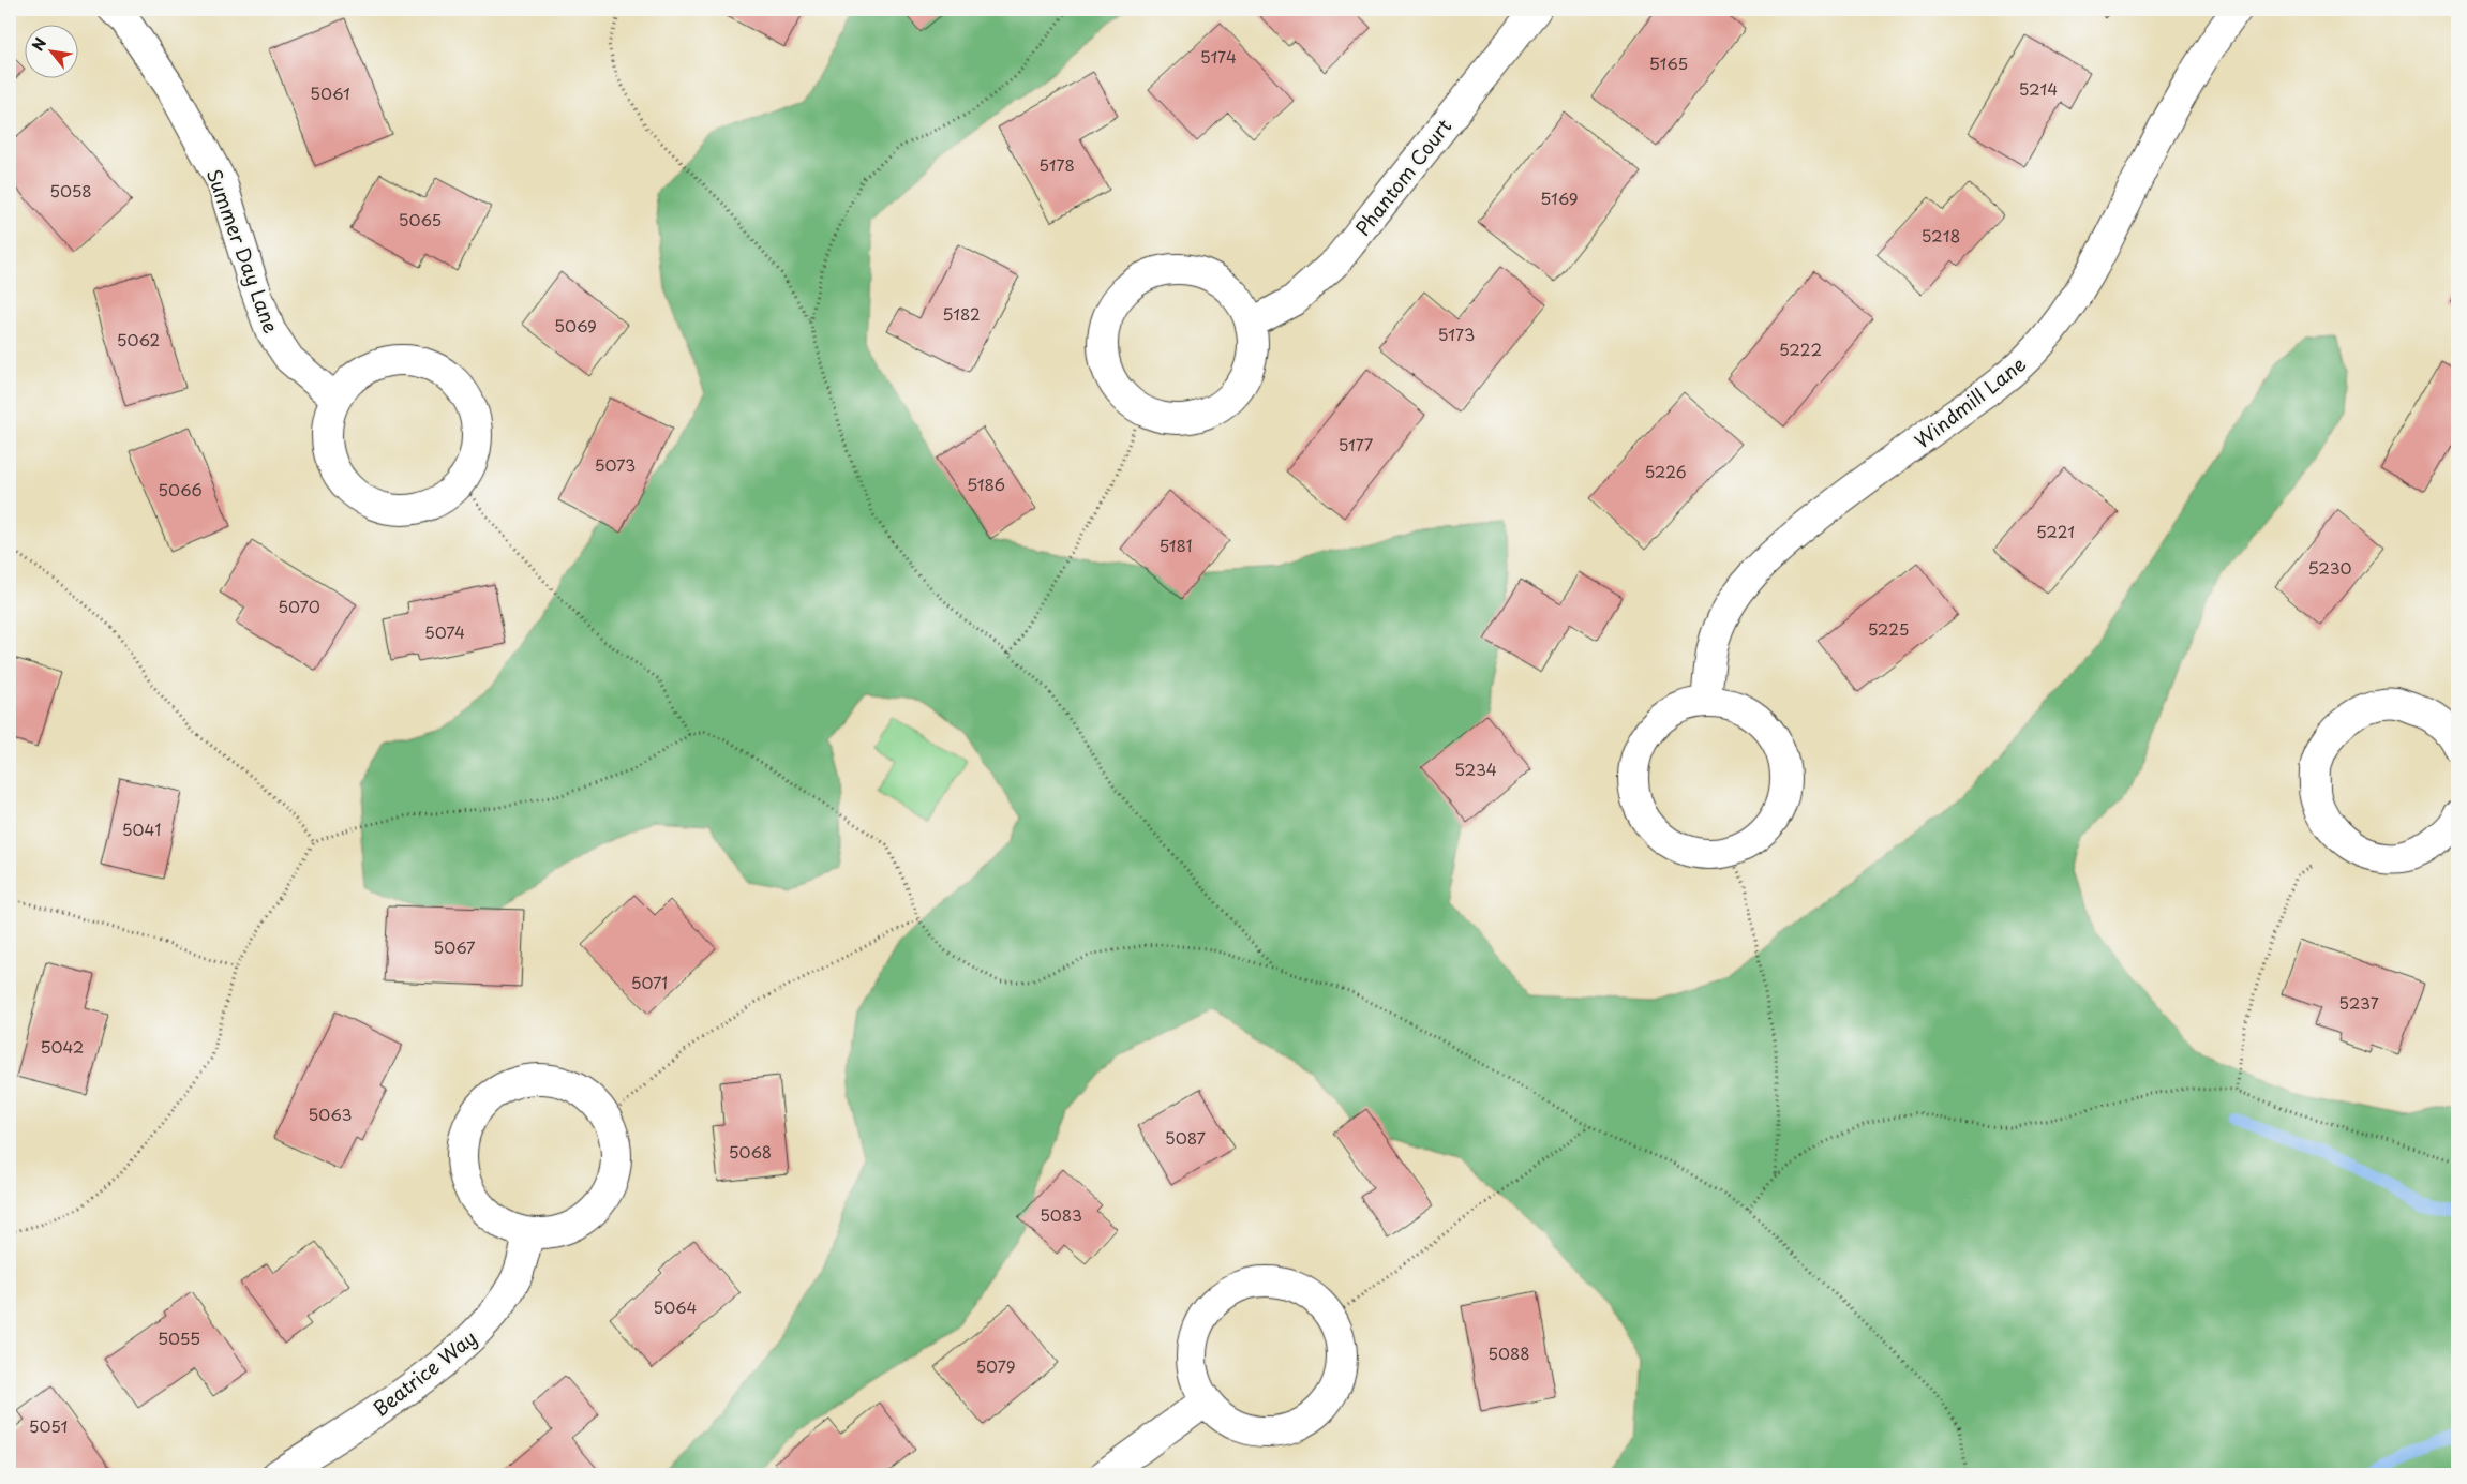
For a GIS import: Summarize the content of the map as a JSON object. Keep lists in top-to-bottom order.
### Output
{
  "streets": {
    "street": [
      "Phantom Court",
      "Summer Day Lane",
      "Windmill Lane",
      "Beatrice Way"
    ]
  },
  "house_numbers": [
    "5174",
    "5165",
    "5214",
    "5061",
    "5178",
    "5058",
    "5169",
    "5065",
    "5218",
    "5182",
    "5069",
    "5173",
    "5062",
    "5222",
    "5177",
    "5073",
    "5226",
    "5186",
    "5066",
    "5221",
    "5181",
    "5230",
    "5070",
    "5225",
    "5074",
    "5234",
    "5041",
    "5067",
    "5071",
    "5237",
    "5042",
    "5063",
    "5087",
    "5068",
    "5083",
    "5064",
    "5055",
    "5088",
    "5079",
    "5051"
  ],
  "north": "top left"
}
